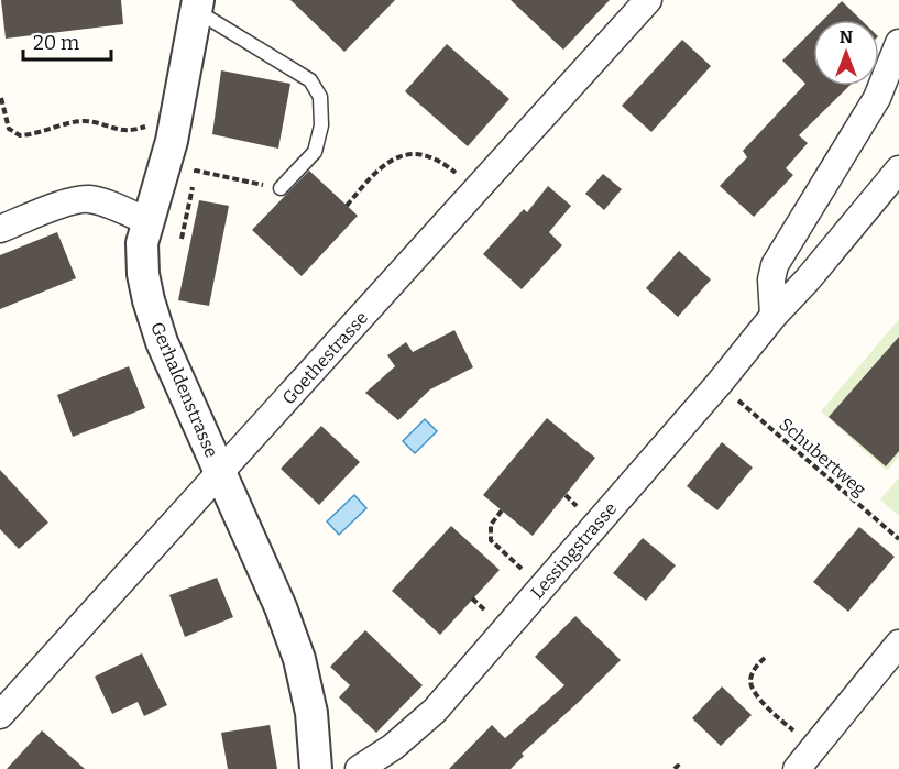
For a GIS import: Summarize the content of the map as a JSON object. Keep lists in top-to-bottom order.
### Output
{
  "streets": {
    "street": ["Goethestrasse", "Gerhaldenstrasse", "Lessingstrasse"],
    "path": ["Schubertweg"]
  },
  "crossings": [
    ["Goethestrasse", "Gerhaldenstrasse"]
  ],
  "scale_bar": "20 m",
  "north": "top"
}
